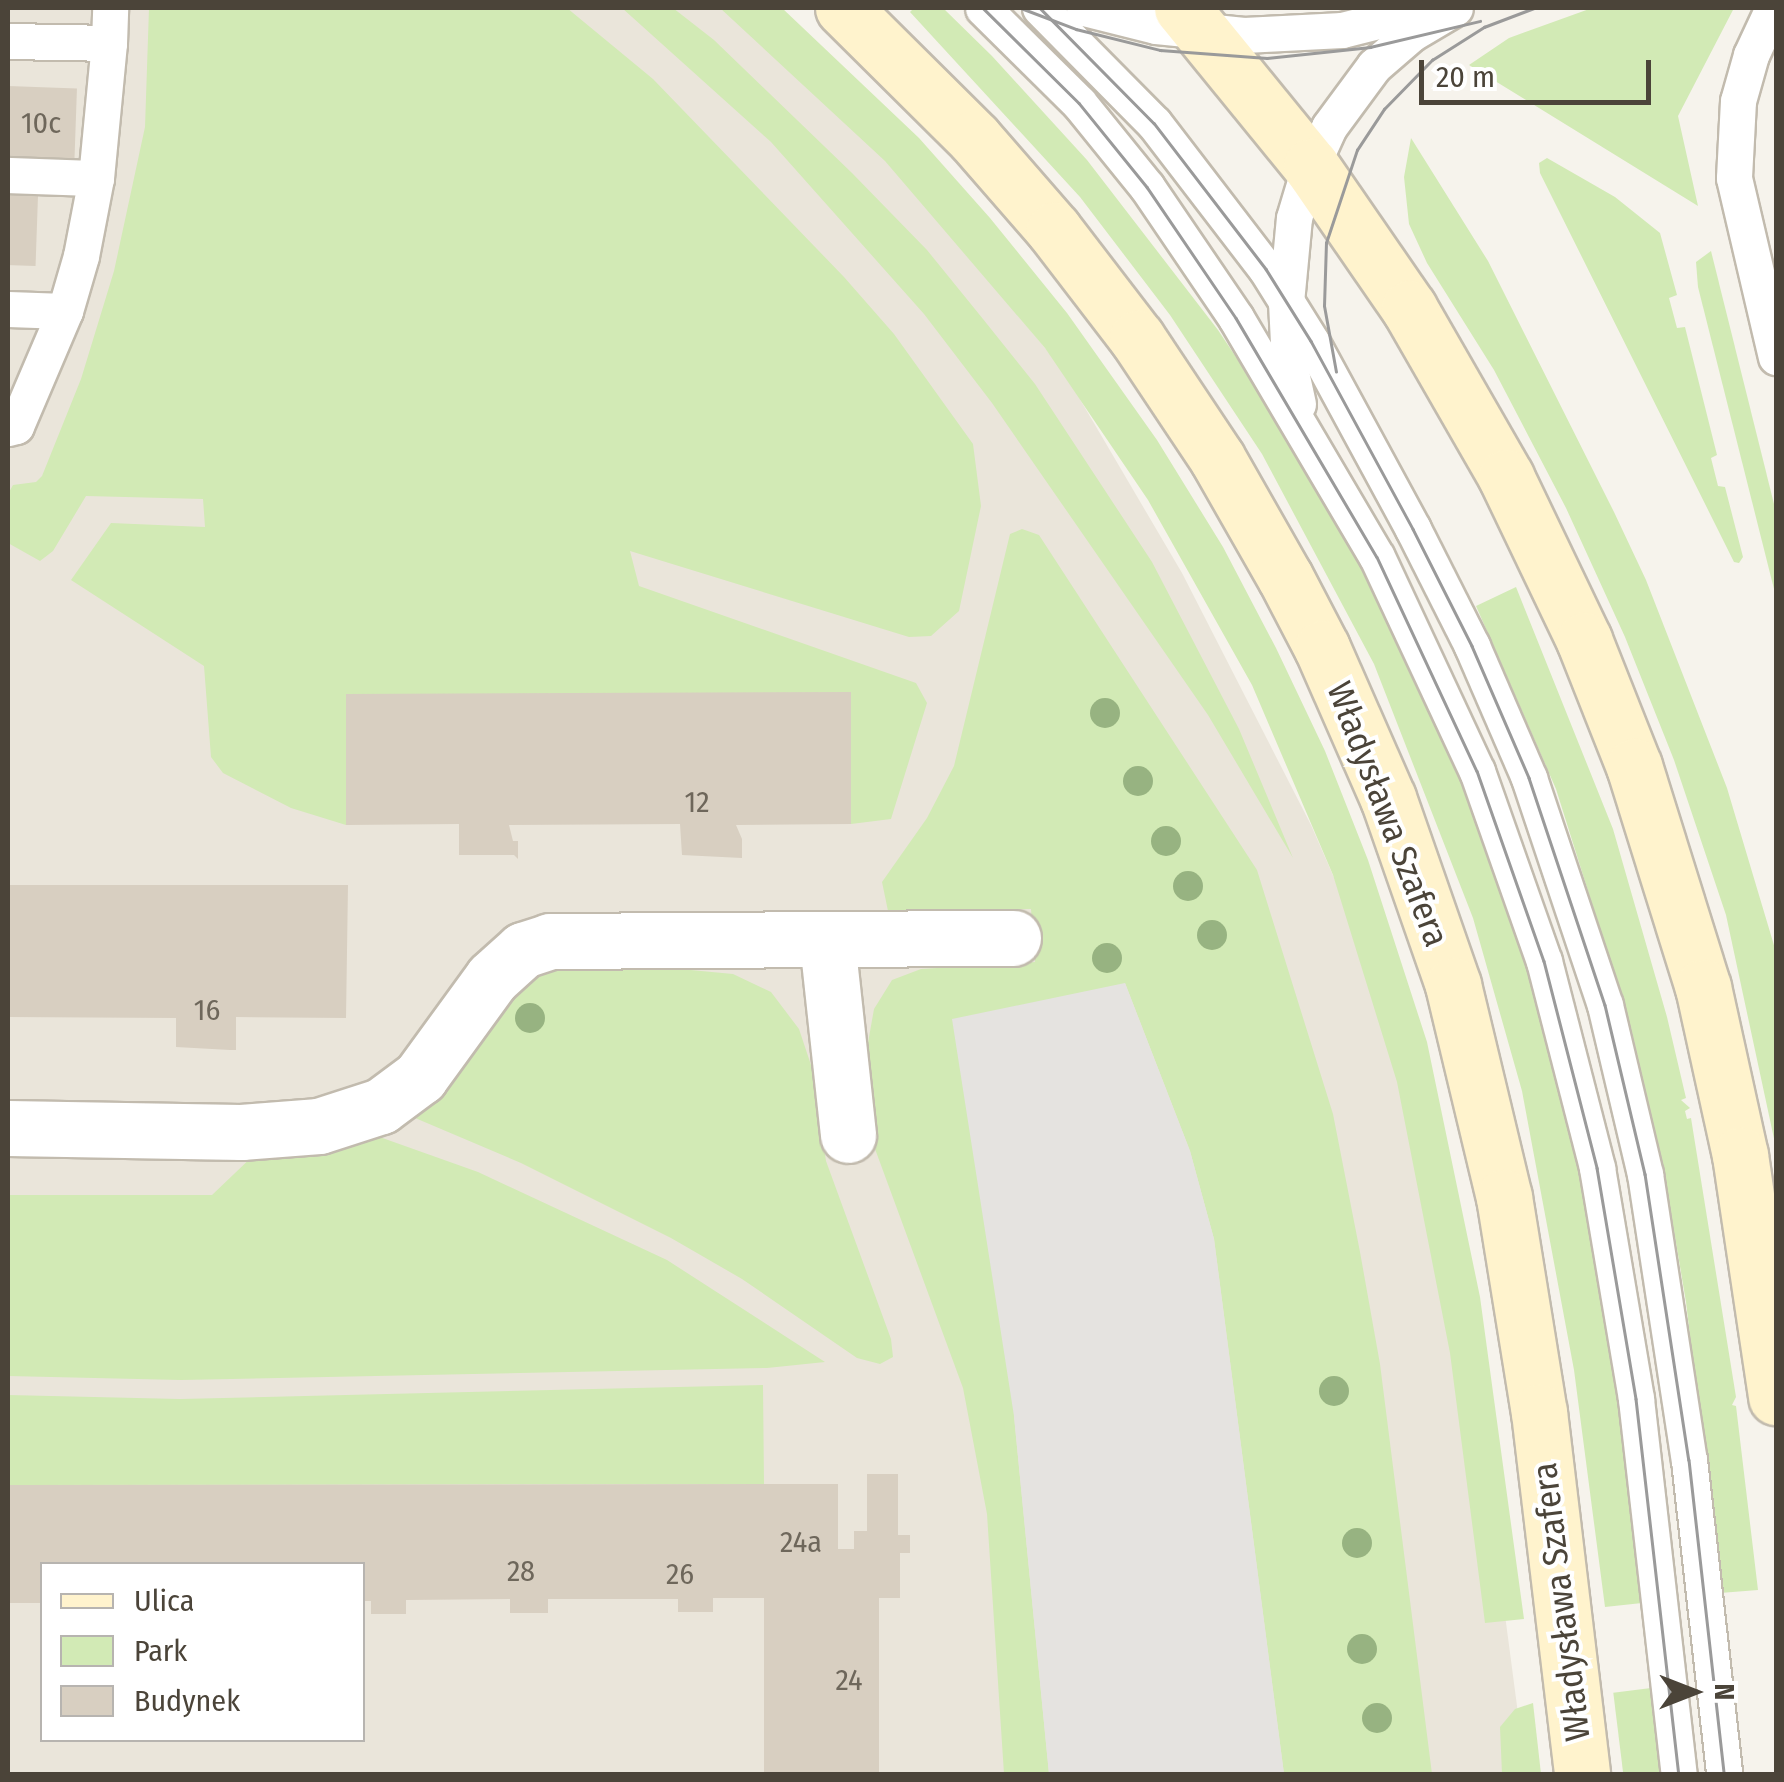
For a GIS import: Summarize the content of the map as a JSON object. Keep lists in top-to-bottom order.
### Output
{
  "streets": {
    "main road": ["Władysława Szafera"]
  },
  "house_numbers": [
    "10c",
    "12",
    "16",
    "24a",
    "28",
    "26",
    "24"
  ],
  "legend": ["Ulica", "Park", "Budynek"],
  "scale_bar": "20 m",
  "north": "right"
}
